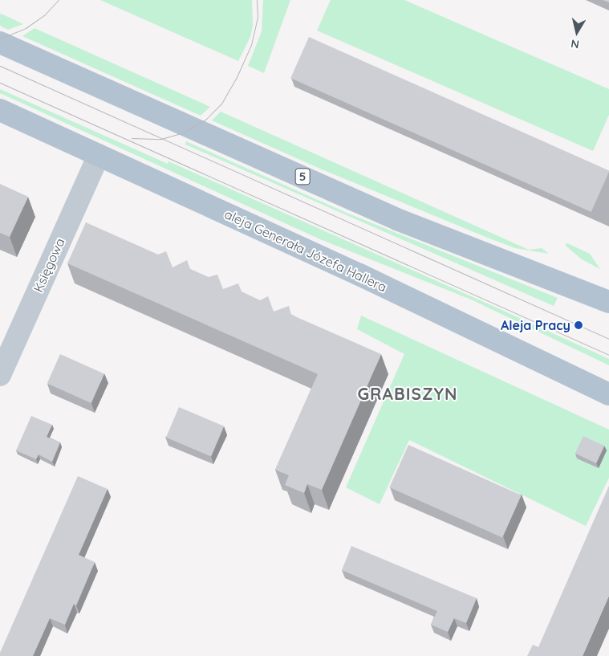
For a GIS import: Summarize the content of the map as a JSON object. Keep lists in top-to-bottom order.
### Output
{
  "streets": {
    "main road": ["5", "aleja Generała Józefa Hallera"],
    "street": ["Księgowa"]
  },
  "crossings": [
    ["aleja Generała Józefa Hallera", "Księgowa"]
  ],
  "districts": ["GRABISZYN"],
  "places": ["Aleja Pracy"],
  "north": "bottom"
}
